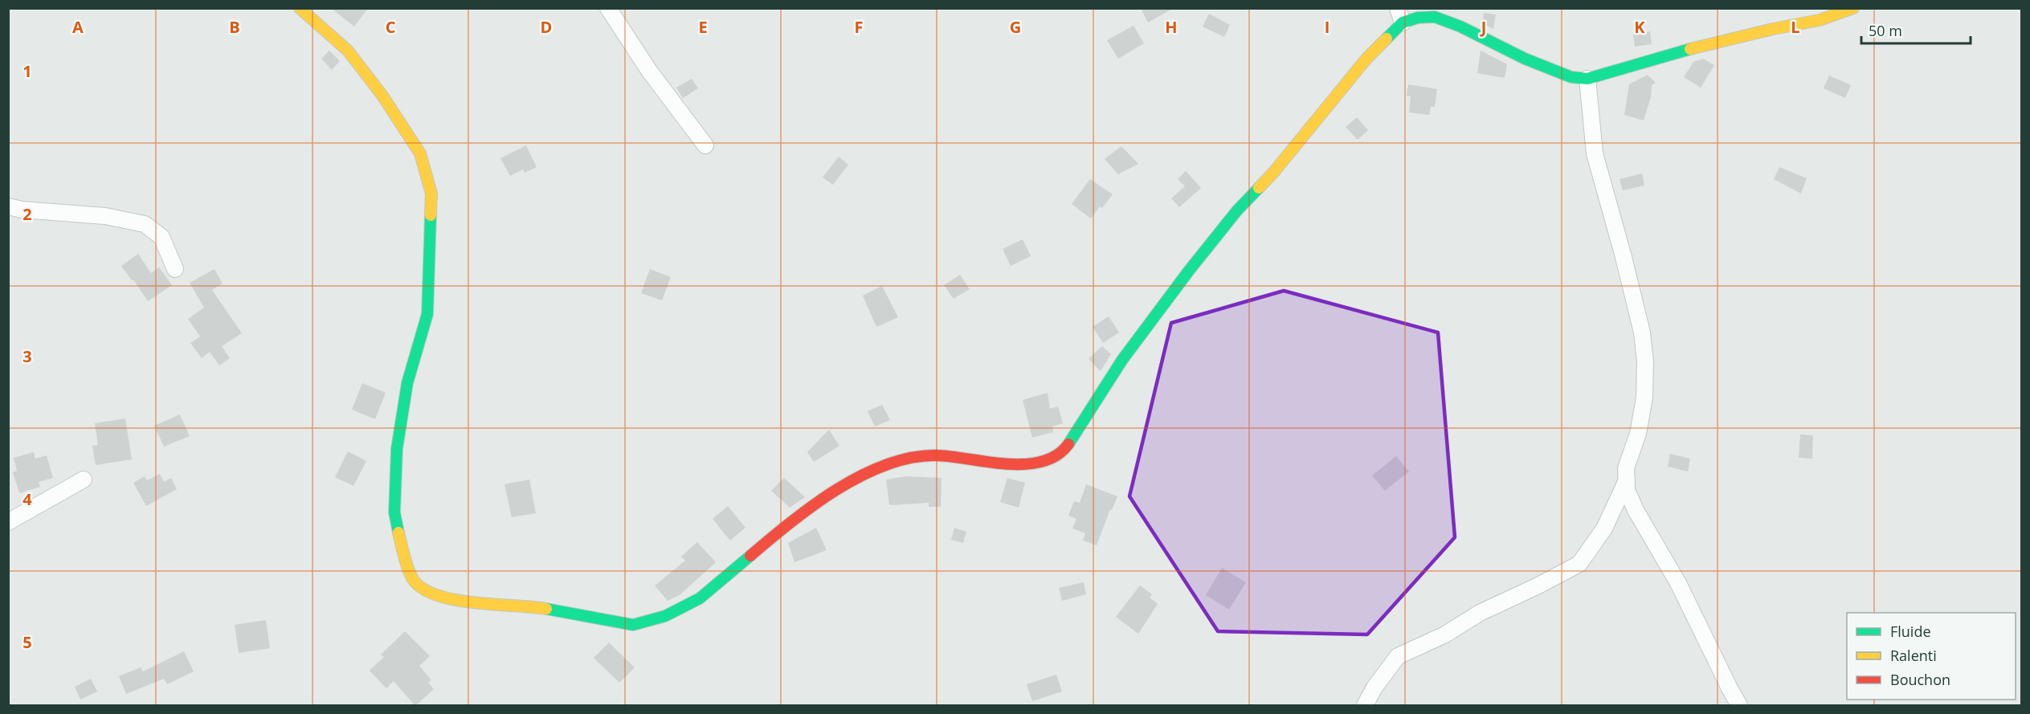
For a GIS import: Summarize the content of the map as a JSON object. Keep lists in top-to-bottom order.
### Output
{
  "legend": ["Fluide", "Ralenti", "Bouchon"],
  "scale_bar": "50 m",
  "grid": {
    "columns": [
      "A",
      "B",
      "C",
      "D",
      "E",
      "F",
      "G",
      "H",
      "I",
      "J",
      "K",
      "L"
    ],
    "rows": [
      "1",
      "2",
      "3",
      "4",
      "5"
    ]
  }
}
